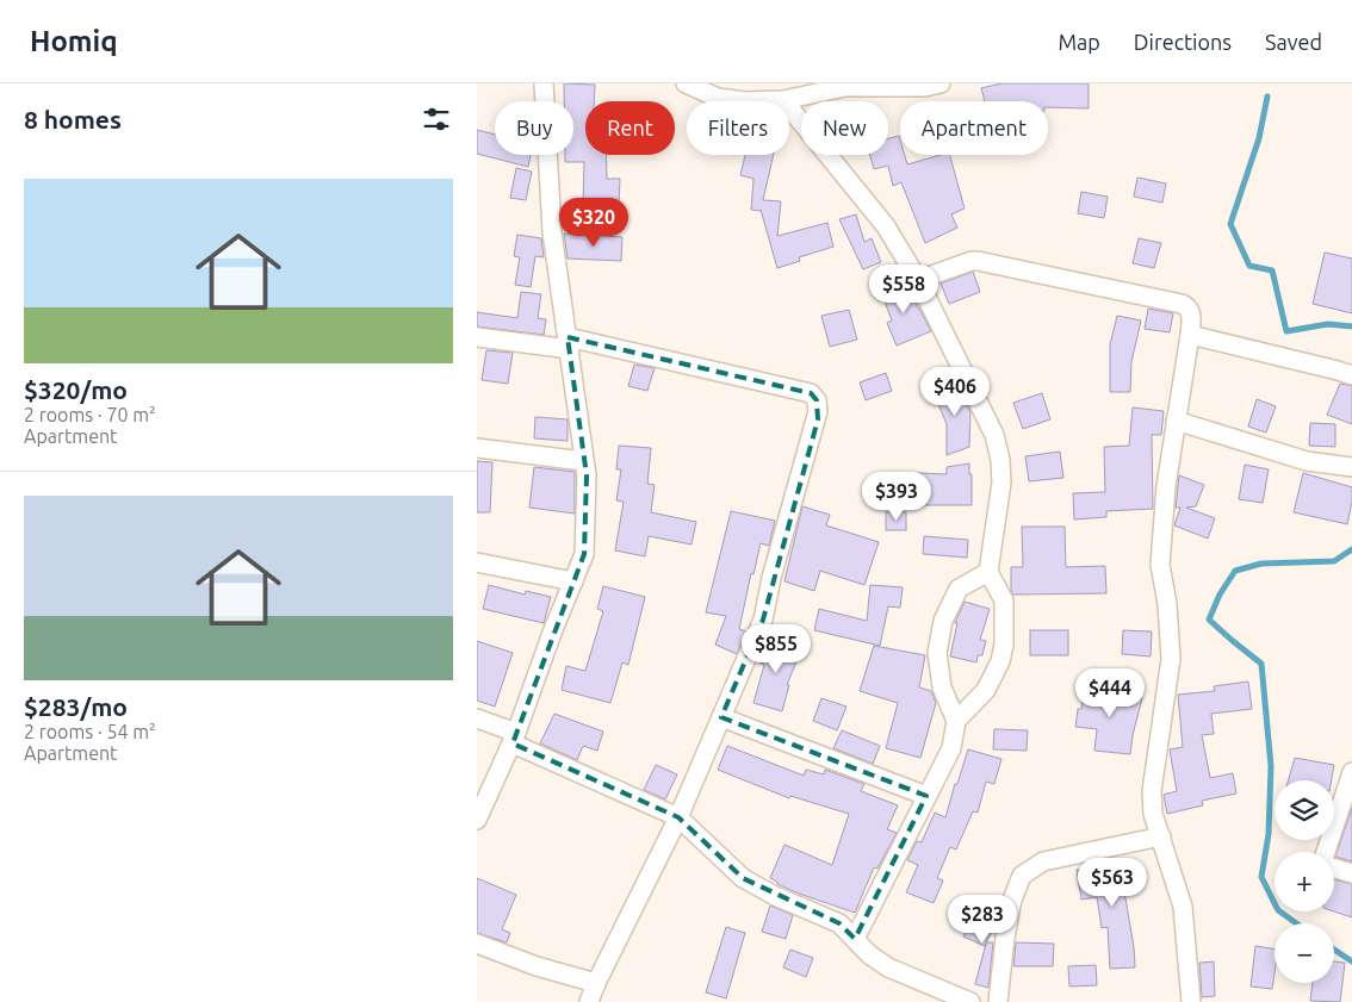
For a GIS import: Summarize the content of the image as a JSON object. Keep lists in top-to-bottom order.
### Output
{
  "page": {
    "header": "Homiq",
    "nav": ["Map", "Directions", "Saved"],
    "heading": "8 homes",
    "chip": [
      "Buy",
      "Rent",
      "Filters",
      "New",
      "Apartment"
    ],
    "list": [
      {
        "name": "$320/mo",
        "note": "2 rooms · 70 m² · Apartment"
      },
      {
        "name": "$283/mo",
        "note": "2 rooms · 54 m² · Apartment"
      }
    ],
    "price": [
      "$320",
      "$558",
      "$406",
      "$393",
      "$855",
      "$444",
      "$563",
      "$283"
    ],
    "map_buttons": ["+", "−"]
  }
}
